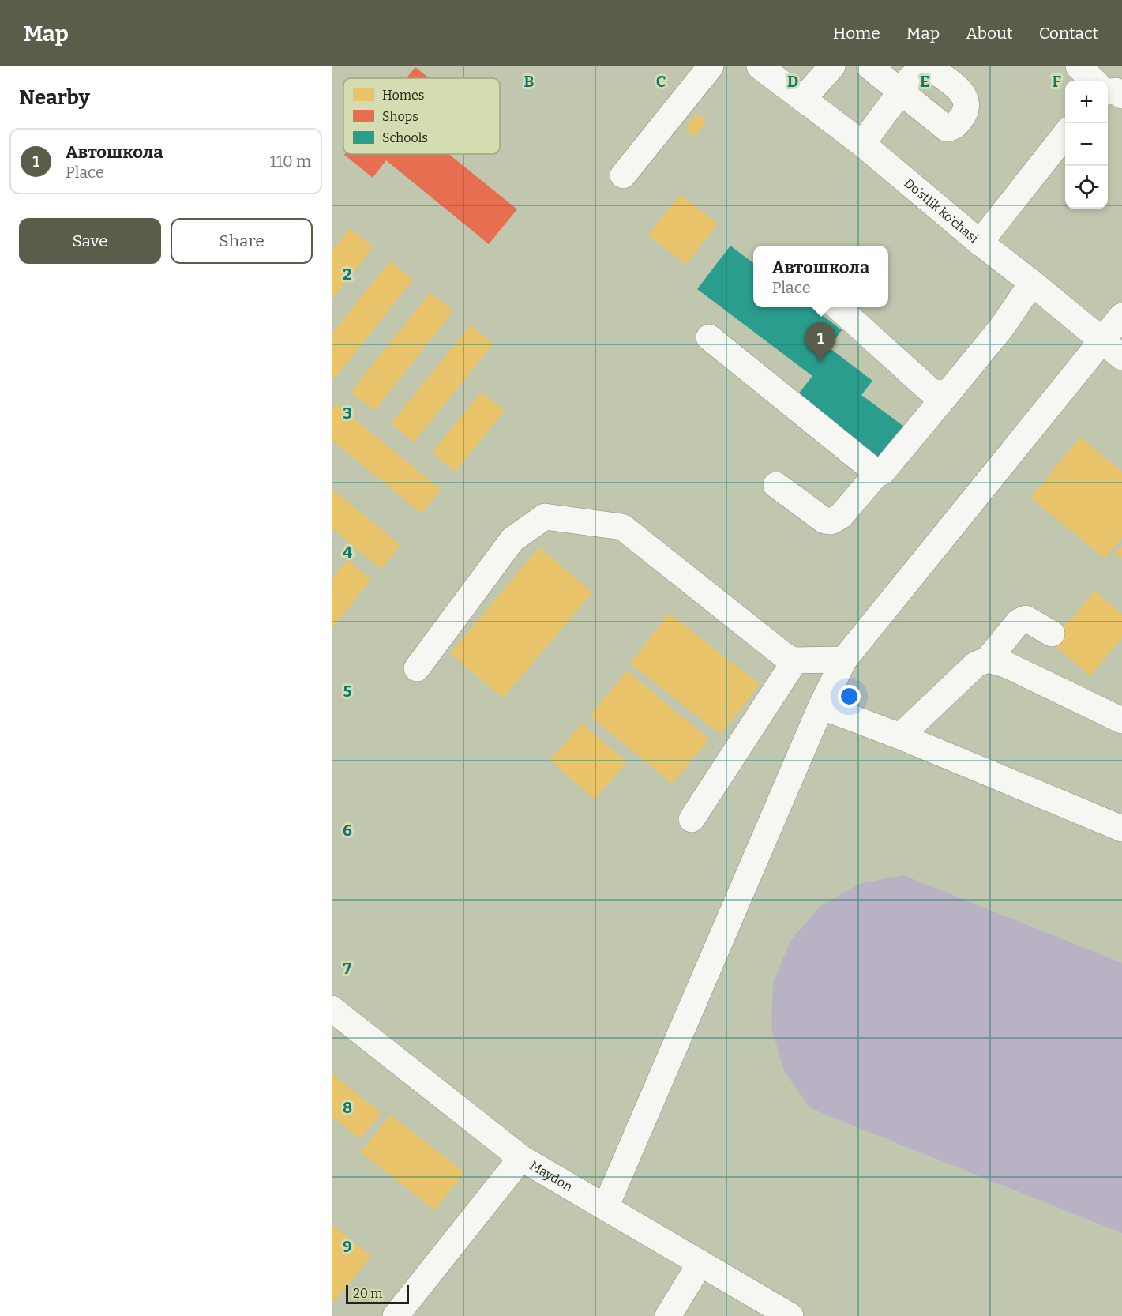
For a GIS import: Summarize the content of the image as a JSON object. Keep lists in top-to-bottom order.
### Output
{
  "streets": {
    "street": ["Do‘stlik ko‘chasi", "Maydon"]
  },
  "legend": ["Homes", "Shops", "Schools"],
  "scale_bar": "20 m",
  "page": {
    "header": "Map",
    "nav": [
      "Home",
      "Map",
      "About",
      "Contact"
    ],
    "heading": "Nearby",
    "map_buttons": ["+", "−"],
    "list": [
      {
        "mark": "1",
        "name": "Автошкола",
        "note": "Place",
        "value": "110 m"
      }
    ],
    "buttons": ["Save", "Share"],
    "popup": ["Автошкола", "Place"],
    "pins": "1",
    "scale": "20 m"
  },
  "grid": {
    "columns": [
      "B",
      "C",
      "D",
      "E",
      "F"
    ],
    "rows": [
      "2",
      "3",
      "4",
      "5",
      "6",
      "7",
      "8",
      "9"
    ]
  }
}
